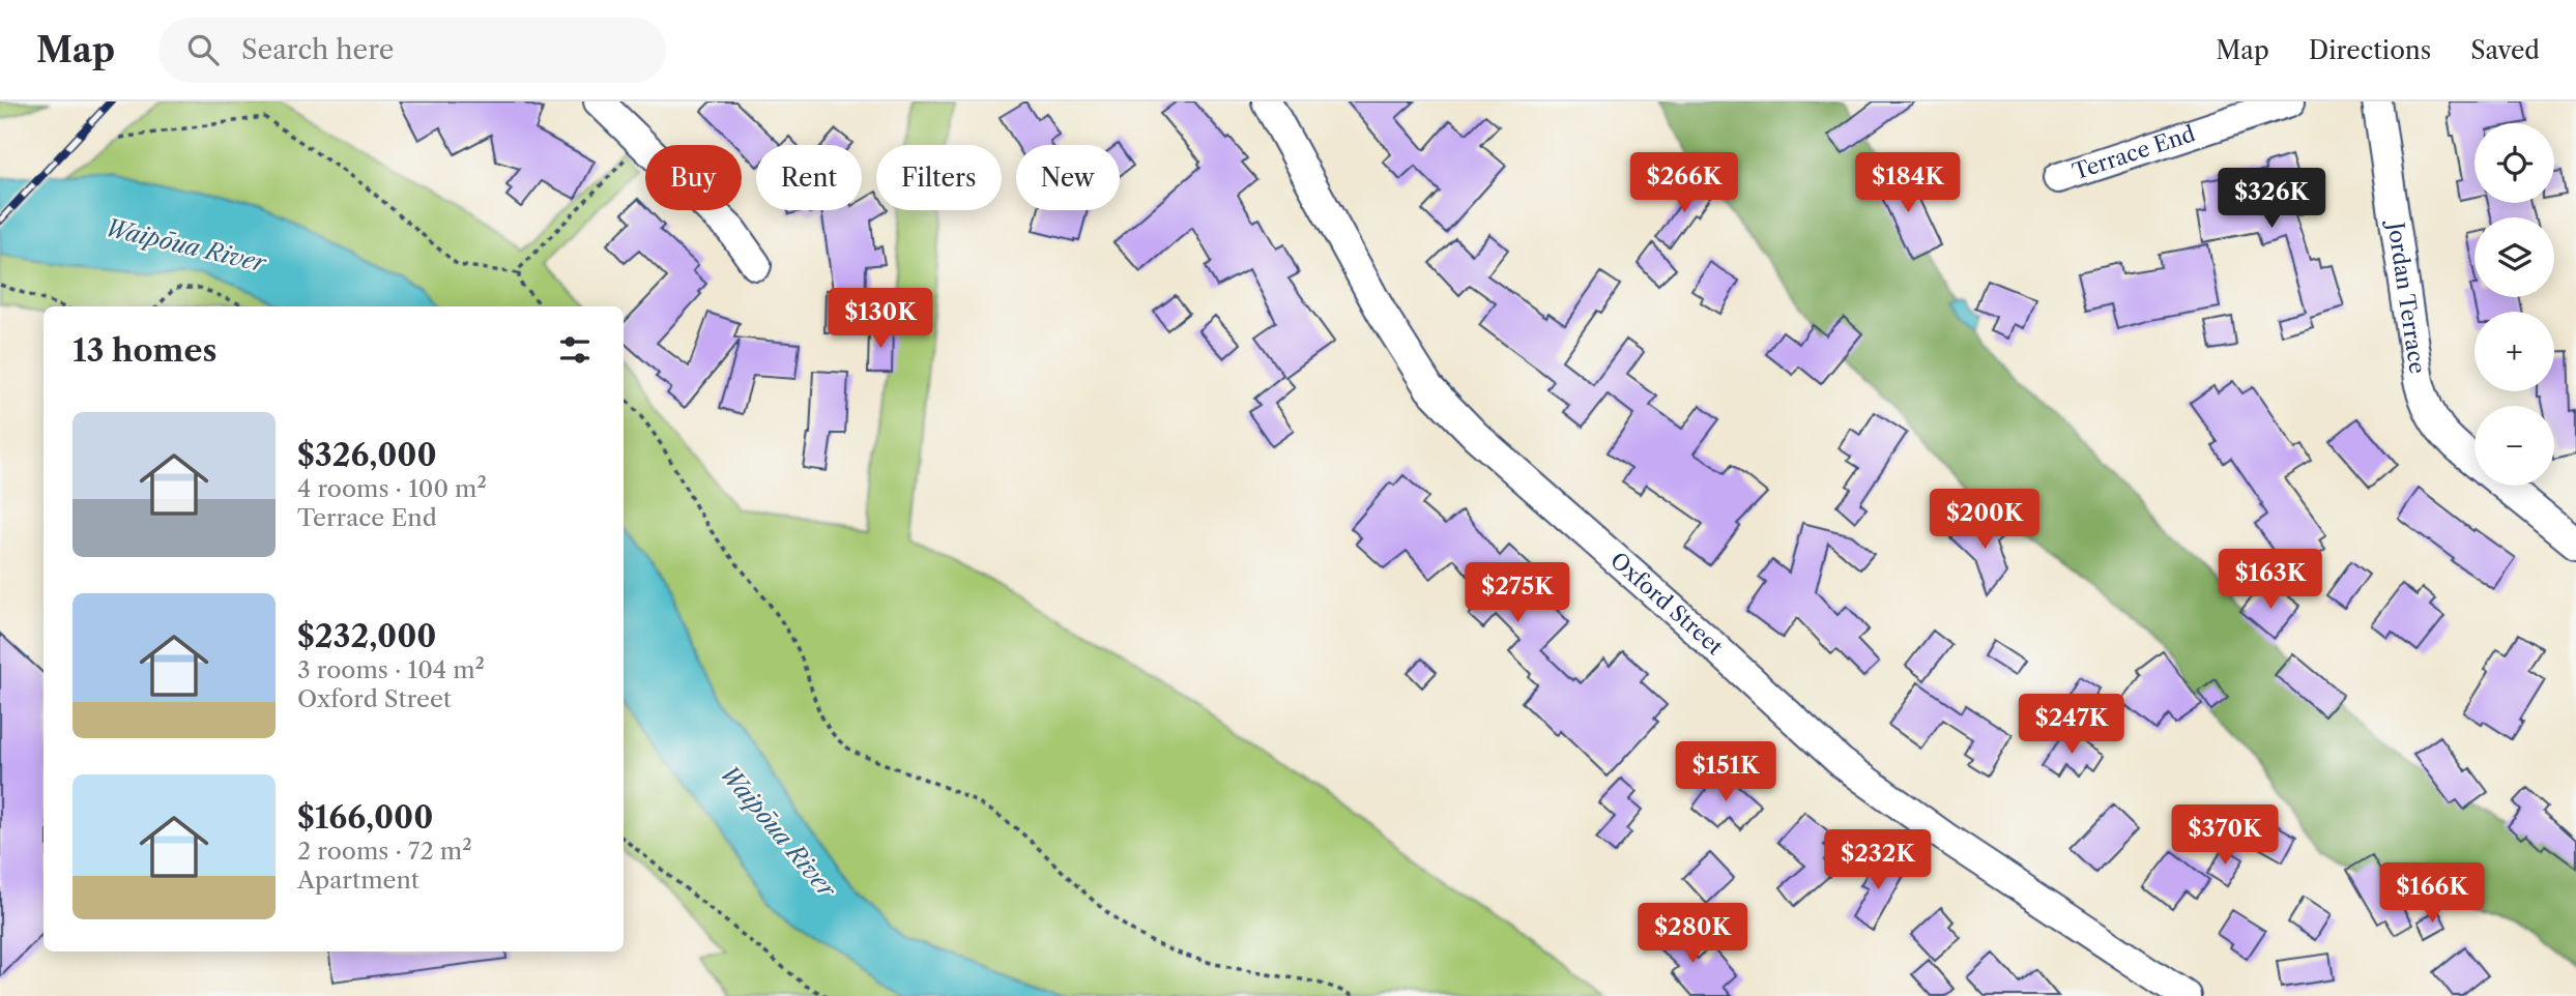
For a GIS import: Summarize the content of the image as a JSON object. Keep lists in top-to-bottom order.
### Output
{
  "streets": {
    "street": ["Terrace End", "Jordan Terrace", "Oxford Street"]
  },
  "water": ["Waipōua River"],
  "page": {
    "header": "Map",
    "search": "Search here",
    "nav": ["Map", "Directions", "Saved"],
    "map_buttons": ["+", "−"],
    "chip": [
      "Buy",
      "Rent",
      "Filters",
      "New"
    ],
    "price": [
      "$266K",
      "$184K",
      "$326K",
      "$130K",
      "$200K",
      "$163K",
      "$275K",
      "$247K",
      "$151K",
      "$370K",
      "$232K",
      "$166K",
      "$280K"
    ],
    "heading": "13 homes",
    "list": [
      {
        "name": "$326,000",
        "note": "4 rooms · 100 m² · Terrace End"
      },
      {
        "name": "$232,000",
        "note": "3 rooms · 104 m² · Oxford Street"
      },
      {
        "name": "$166,000",
        "note": "2 rooms · 72 m² · Apartment"
      }
    ]
  }
}
